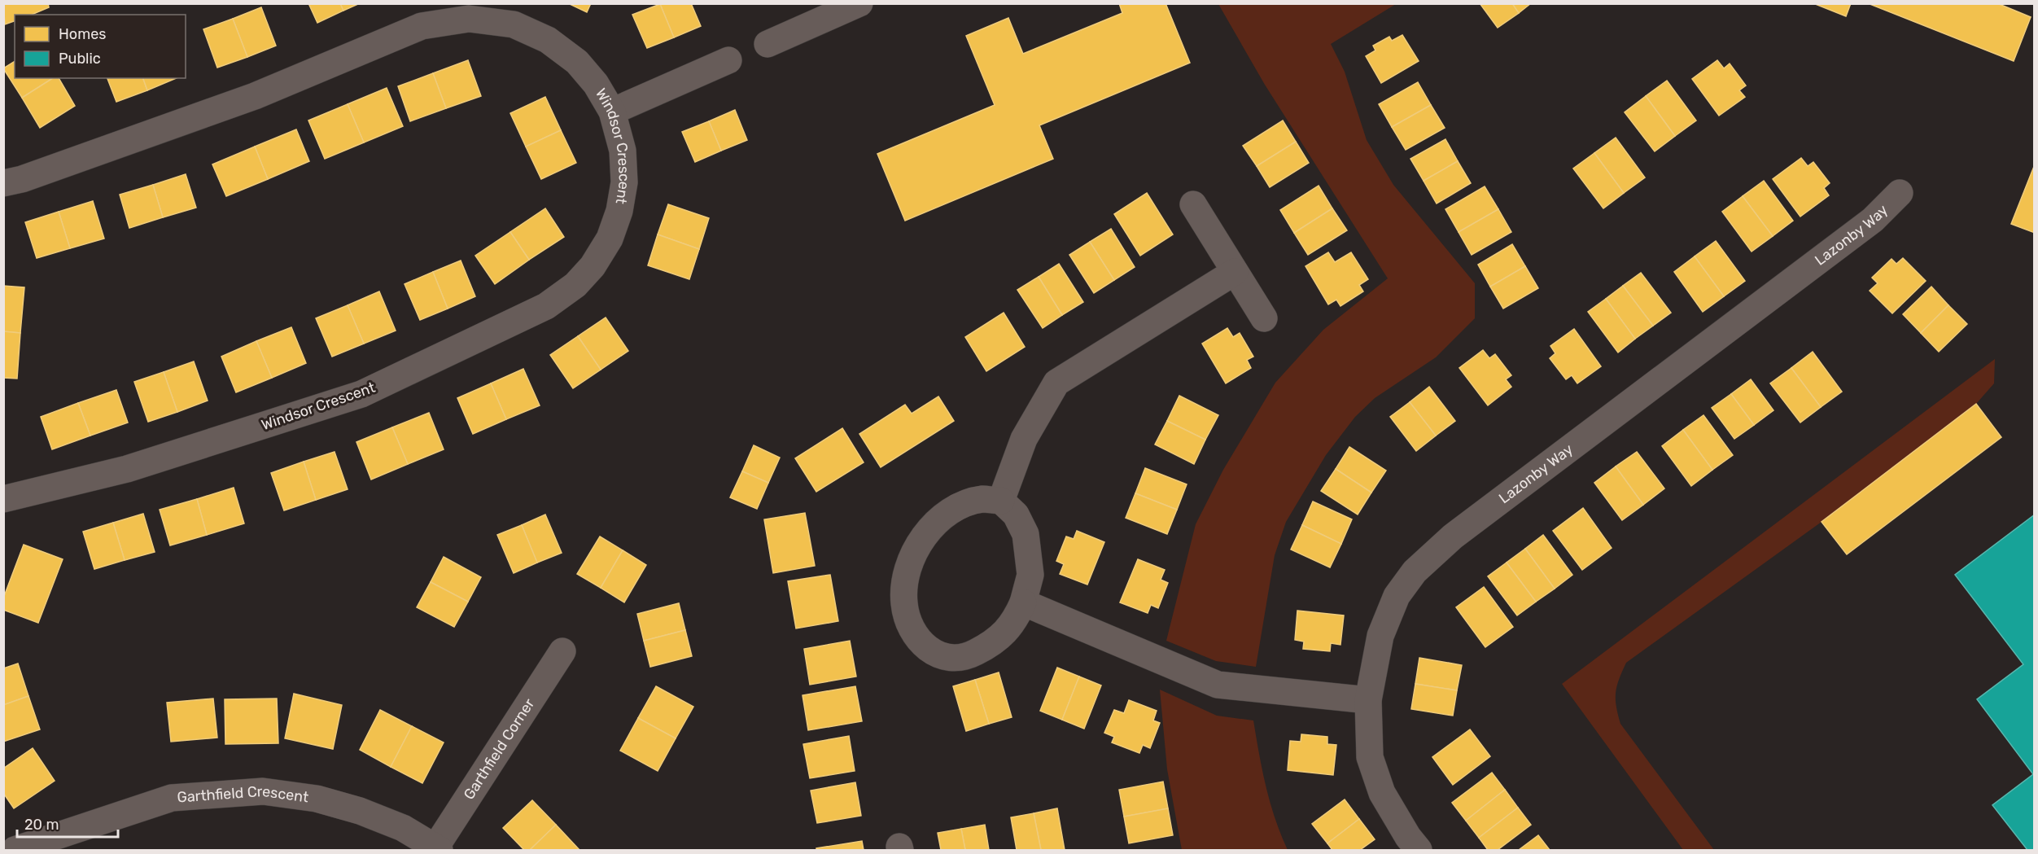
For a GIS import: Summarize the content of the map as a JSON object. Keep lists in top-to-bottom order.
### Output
{
  "streets": {
    "street": [
      "Windsor Crescent",
      "Lazonby Way",
      "Garthfield Corner",
      "Garthfield Crescent"
    ]
  },
  "crossings": [
    ["Garthfield Corner", "Garthfield Crescent"]
  ],
  "legend": ["Homes", "Public"],
  "scale_bar": "20 m"
}
